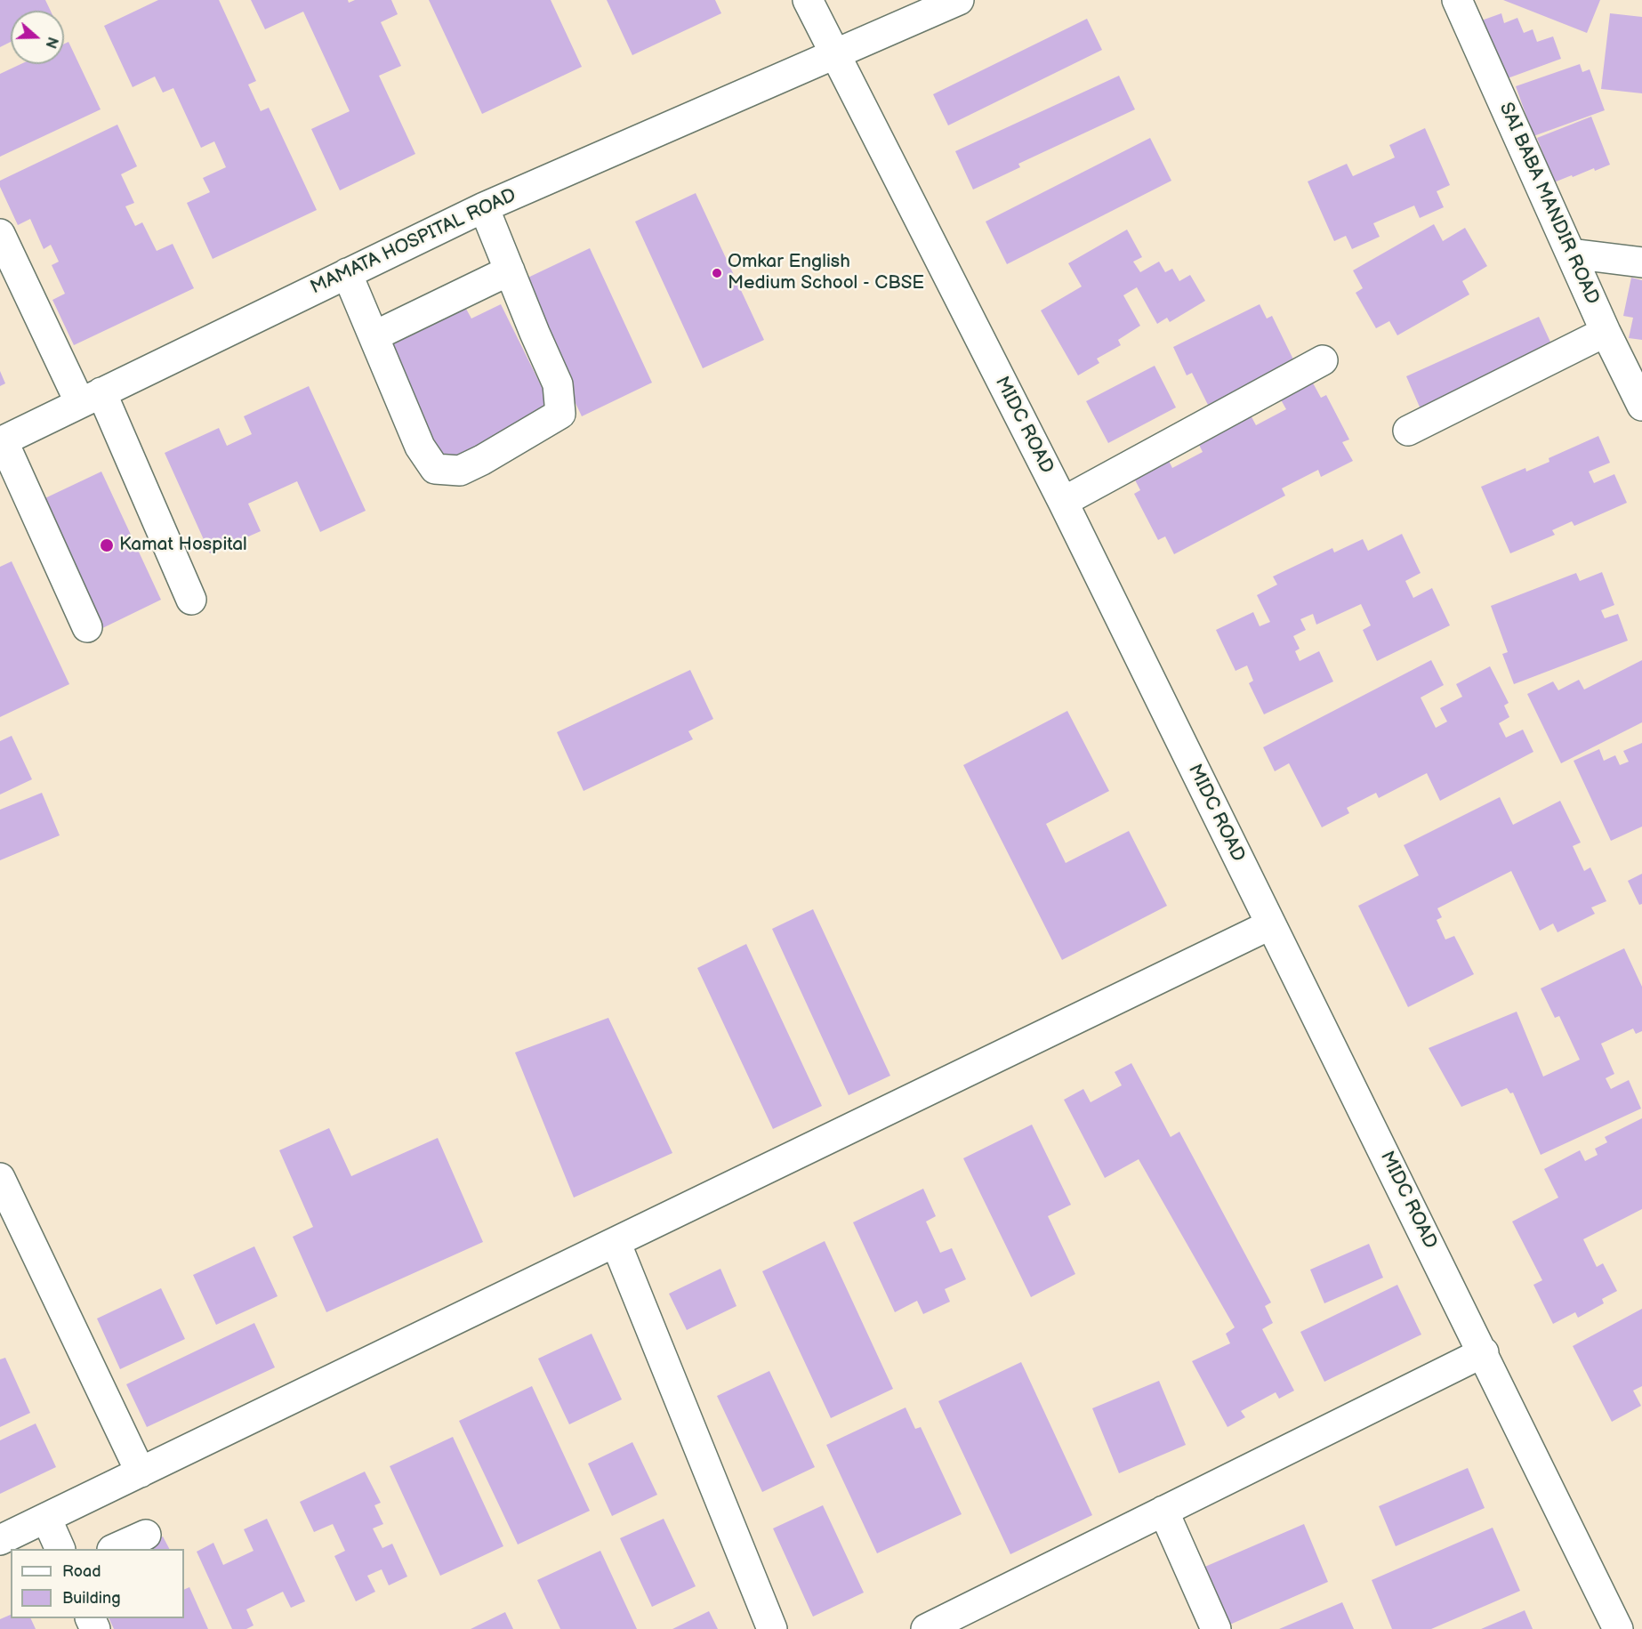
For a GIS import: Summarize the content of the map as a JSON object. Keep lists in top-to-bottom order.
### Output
{
  "streets": {
    "street": ["SAI BABA MANDIR ROAD", "MAMATA HOSPITAL ROAD", "MIDC ROAD"]
  },
  "crossings": [
    ["MAMATA HOSPITAL ROAD", "MIDC ROAD"]
  ],
  "places": ["Omkar English Medium School - CBSE", "Kamat Hospital"],
  "legend": ["Road", "Building"],
  "north": "right"
}
